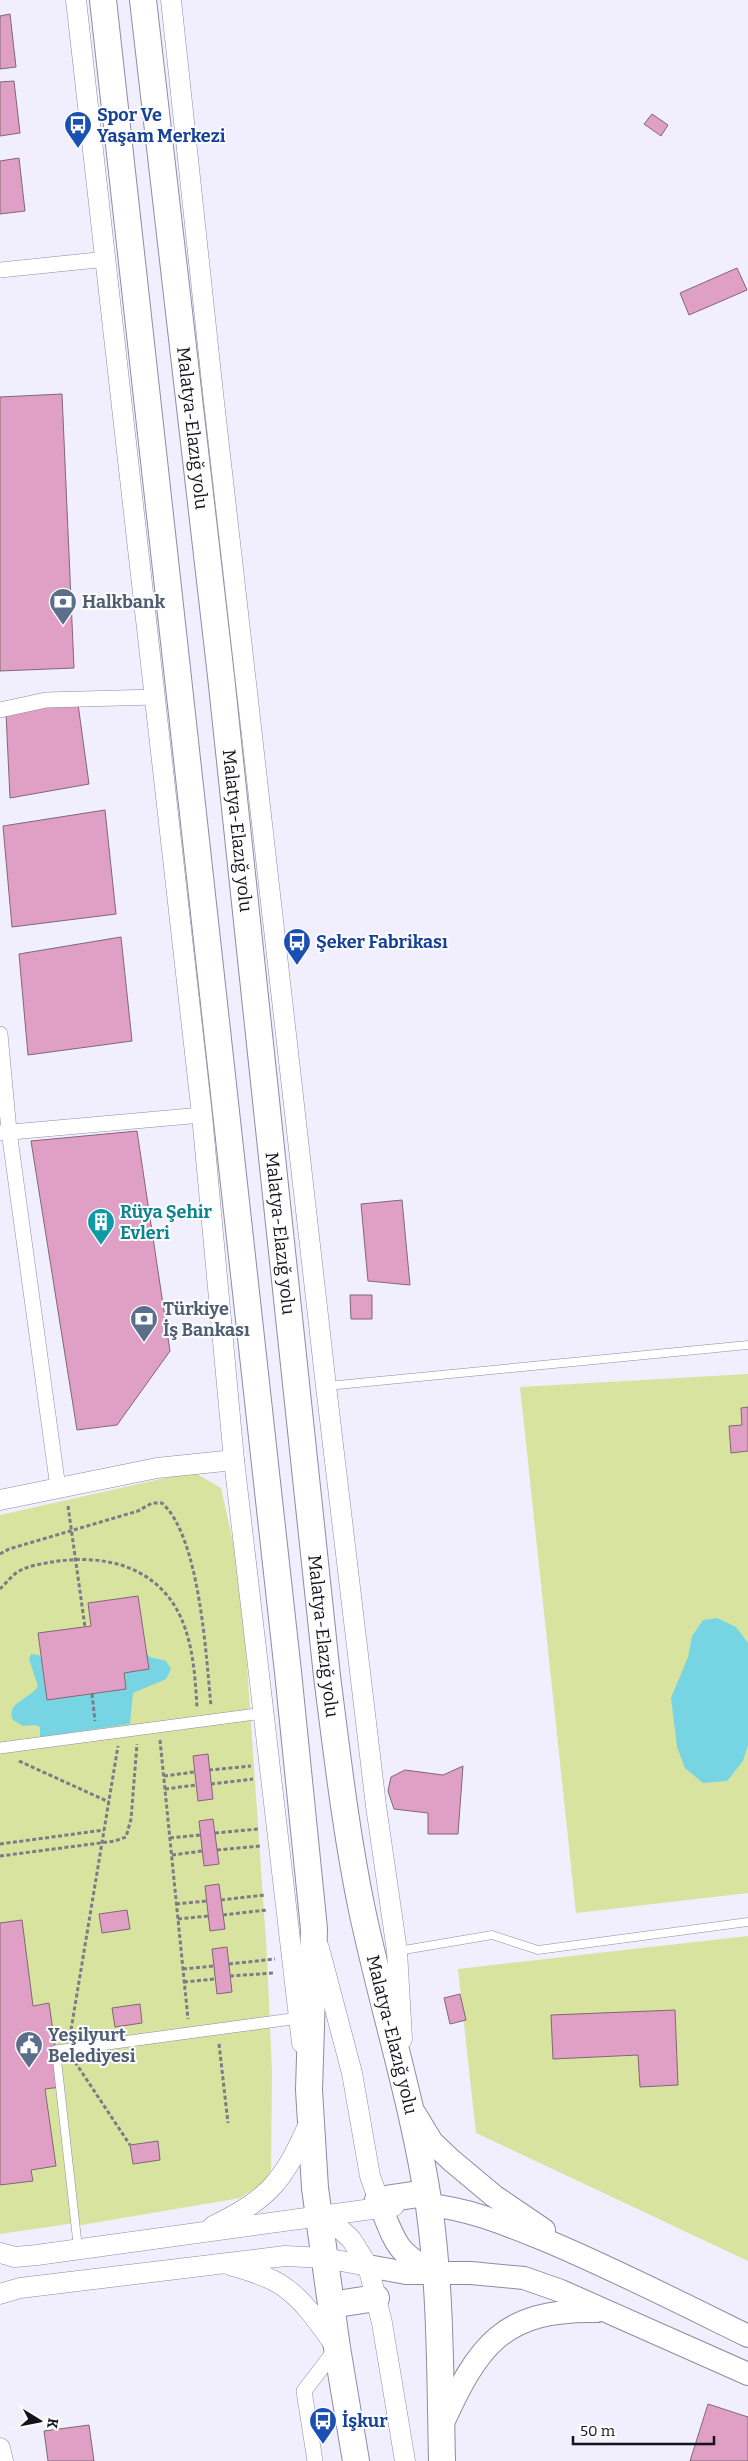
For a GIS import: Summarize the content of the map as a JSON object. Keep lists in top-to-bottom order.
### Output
{
  "streets": {
    "highway": ["Malatya-Elazığ yolu"]
  },
  "places": {
    "bus stop": ["Spor Ve Yaşam Merkezi", "Şeker Fabrikası", "İşkur"],
    "bank": ["Halkbank", "Türkiye İş Bankası"],
    "building": ["Rüya Şehir Evleri"],
    "public building": ["Yeşilyurt Belediyesi"]
  },
  "scale_bar": "50 m",
  "north": "right"
}
